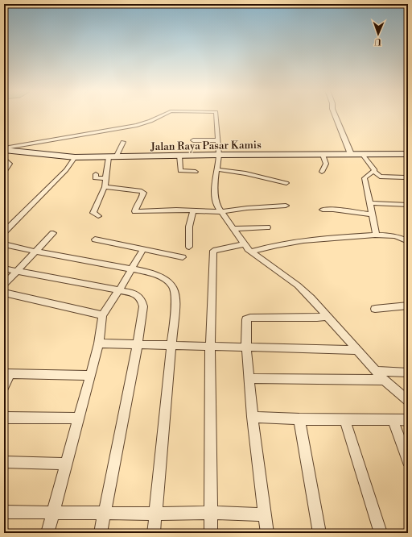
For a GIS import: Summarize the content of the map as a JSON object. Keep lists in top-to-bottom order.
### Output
{
  "streets": {
    "main road": ["Jalan Raya Pasar Kamis"]
  },
  "north": "bottom"
}
